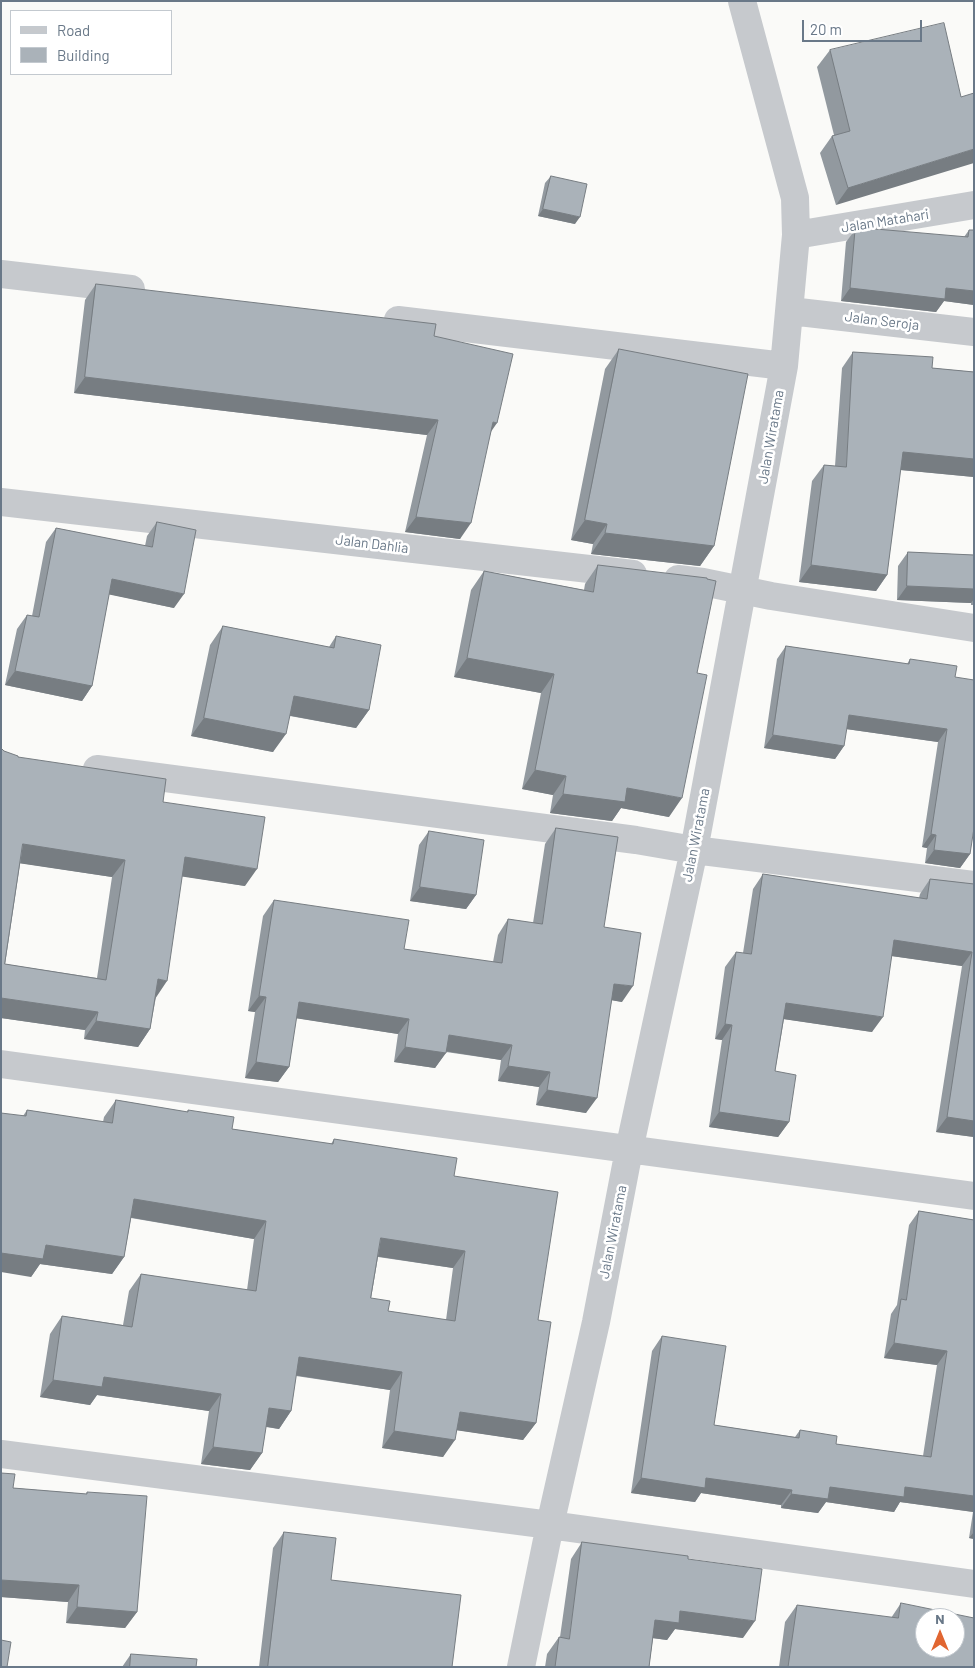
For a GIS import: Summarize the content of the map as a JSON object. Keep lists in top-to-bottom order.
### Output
{
  "streets": {
    "street": [
      "Jalan Matahari",
      "Jalan Seroja",
      "Jalan Wiratama",
      "Jalan Dahlia"
    ]
  },
  "crossings": [
    ["Jalan Matahari", "Jalan Wiratama"],
    ["Jalan Seroja", "Jalan Wiratama"],
    ["Jalan Wiratama", "Jalan Dahlia"]
  ],
  "legend": ["Road", "Building"],
  "scale_bar": "20 m",
  "north": "top"
}
